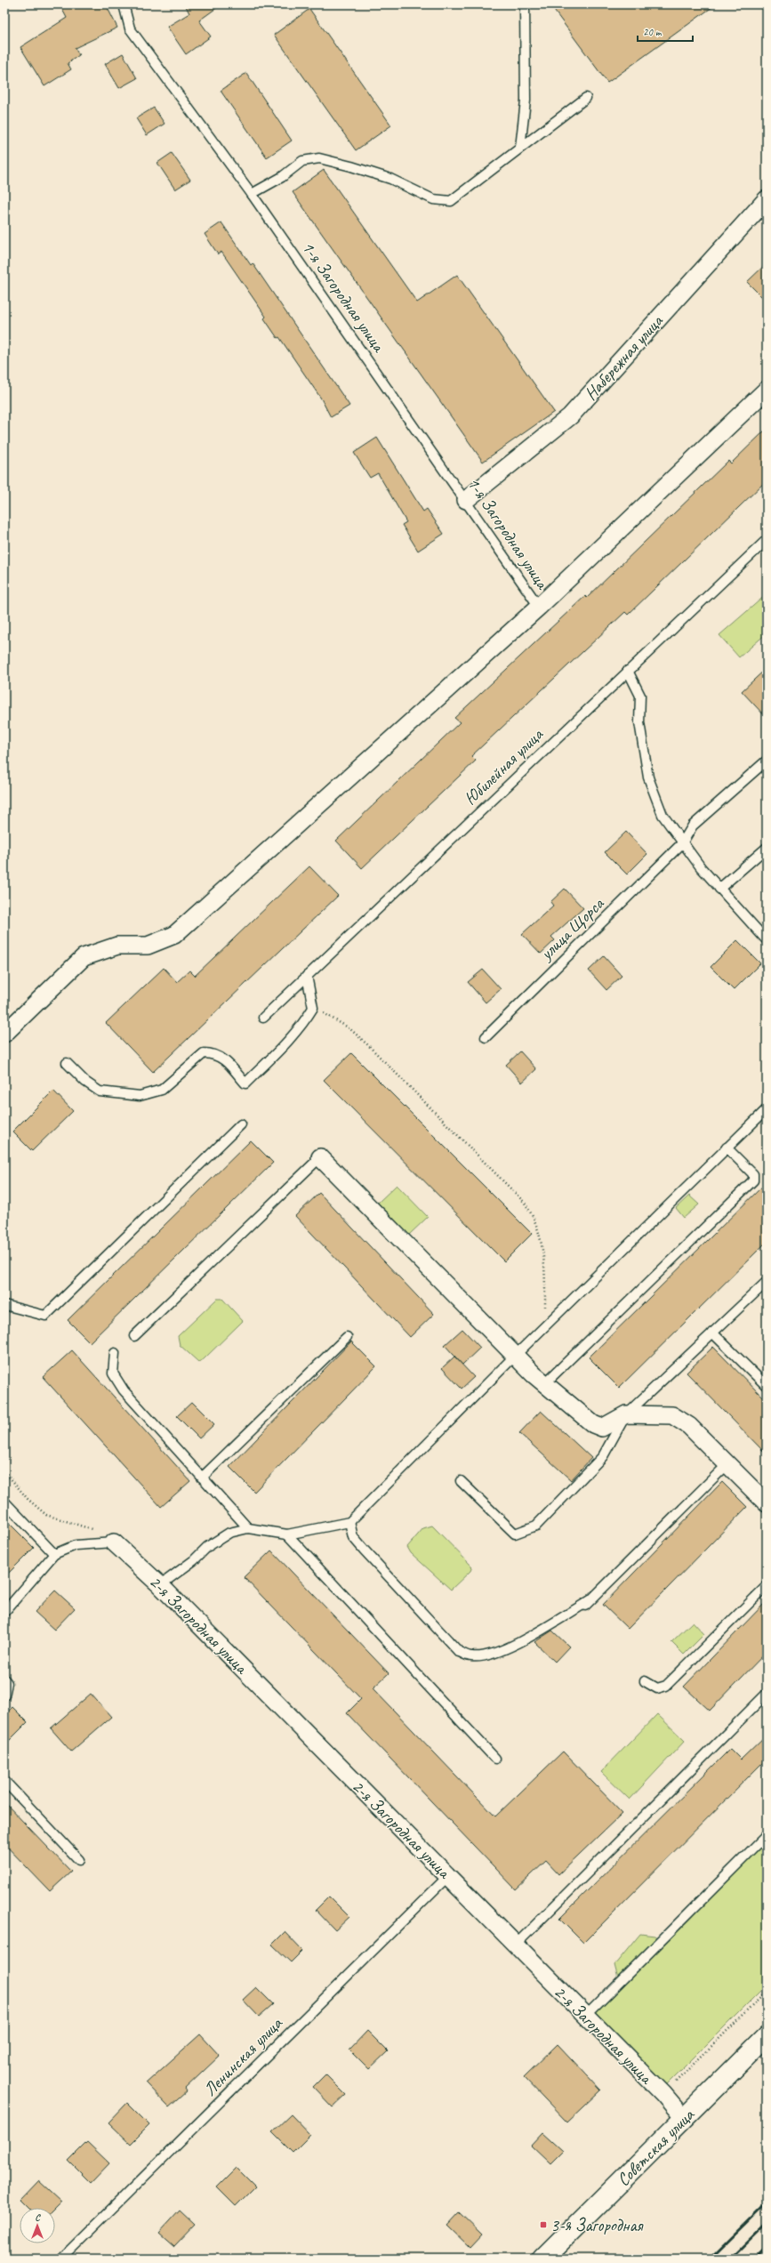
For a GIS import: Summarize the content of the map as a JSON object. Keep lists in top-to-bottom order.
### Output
{
  "streets": {
    "main road": ["Советская улица"],
    "street": ["Набережная улица", "2-я Загородная улица"],
    "lane": [
      "1-я Загородная улица",
      "Юбилейная улица",
      "улица Щорса",
      "Ленинская улица"
    ]
  },
  "crossings": [
    ["1-я Загородная улица", "Набережная улица"],
    ["2-я Загородная улица", "Ленинская улица"],
    ["2-я Загородная улица", "Советская улица"]
  ],
  "places": {
    "transit": ["3-я Загородная"]
  },
  "scale_bar": "20 m",
  "north": "top"
}
